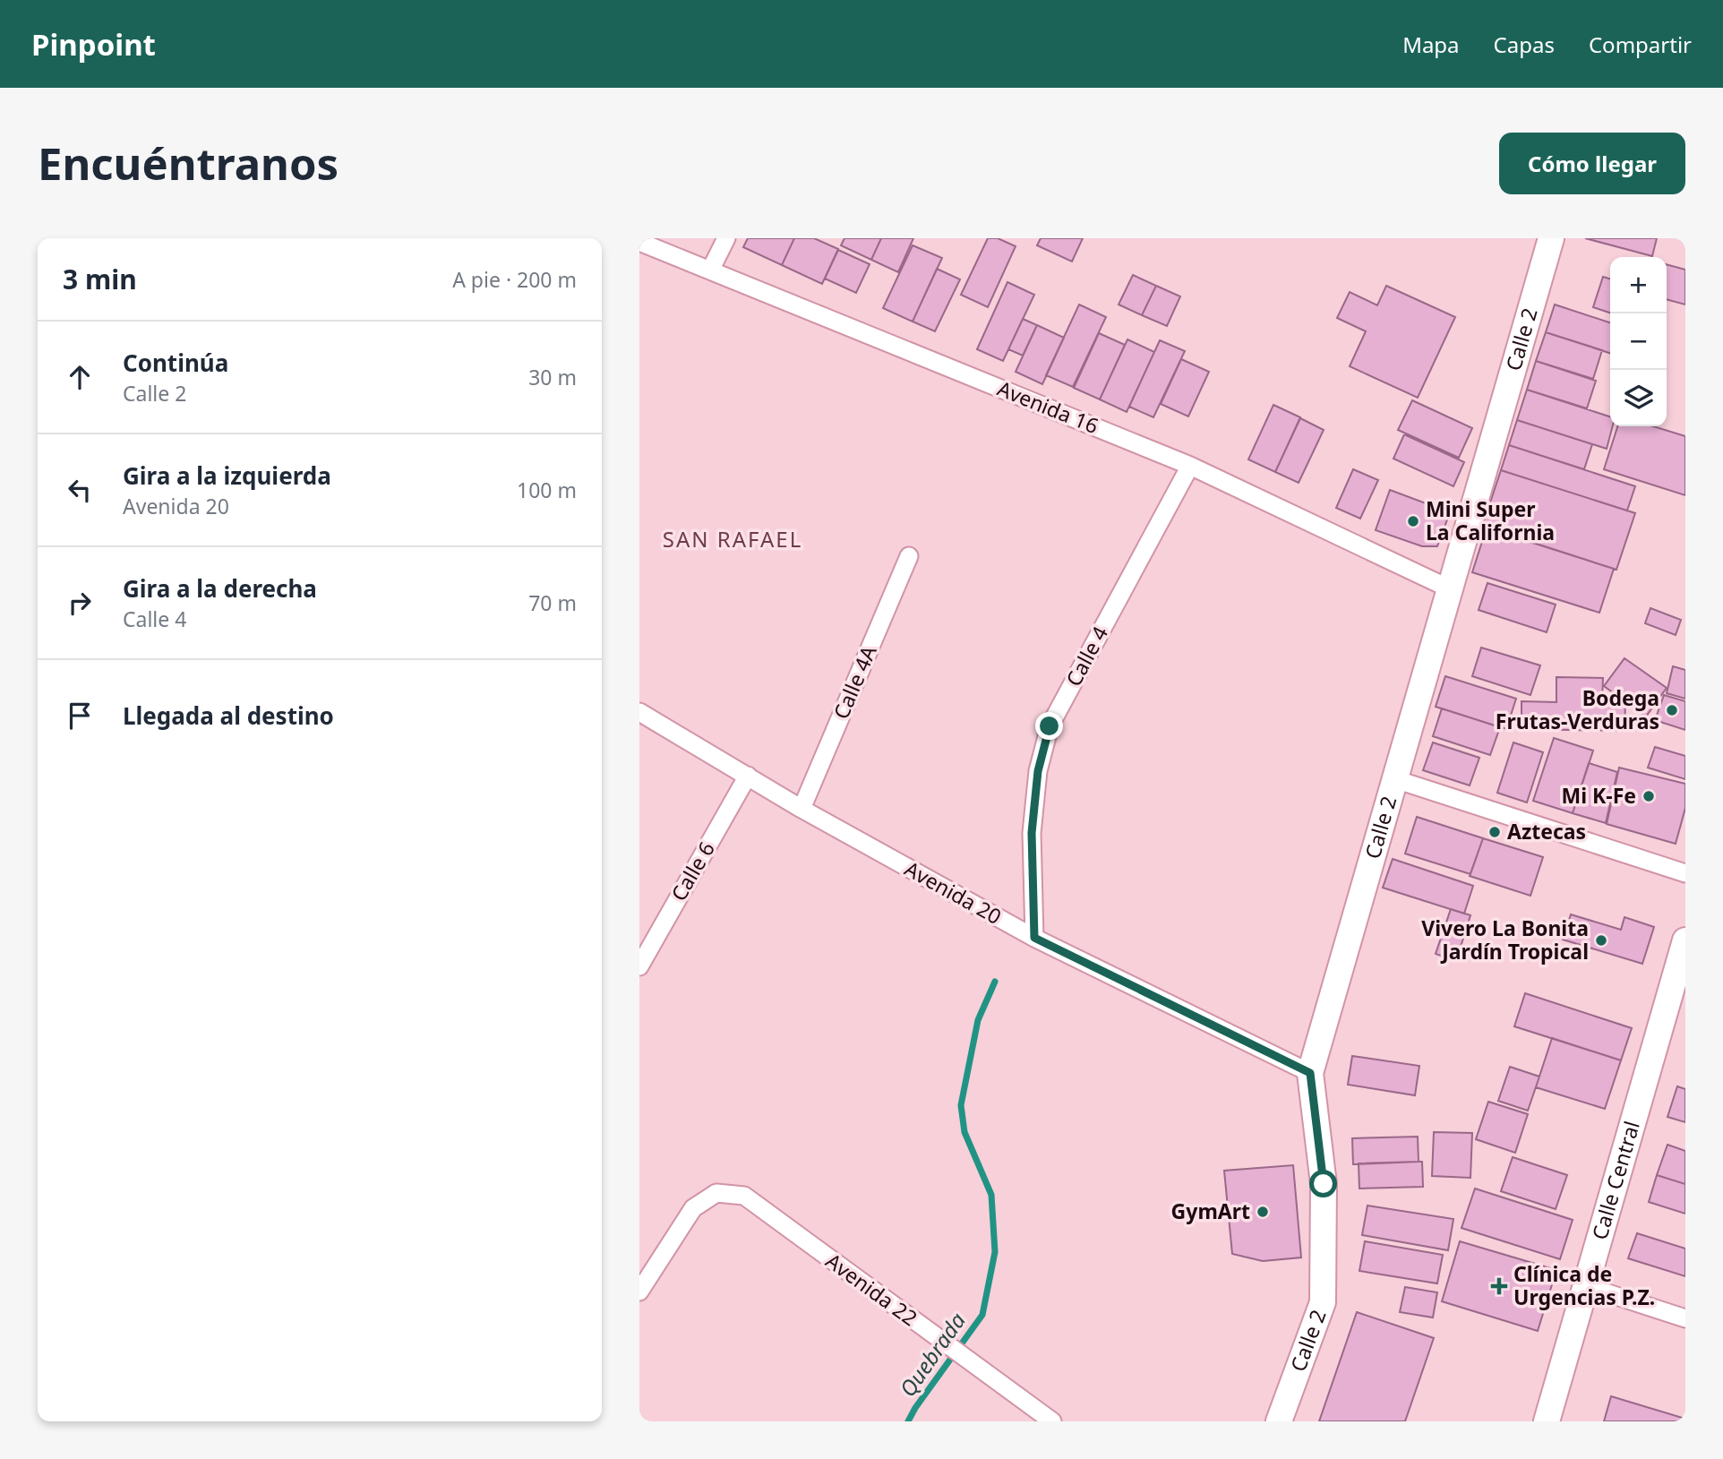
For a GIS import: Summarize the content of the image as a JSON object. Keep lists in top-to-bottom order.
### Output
{
  "streets": {
    "main road": ["Calle 2", "Calle Central"],
    "street": [
      "Avenida 16",
      "Calle 4",
      "Calle 4A",
      "Calle 6",
      "Avenida 20",
      "Avenida 22"
    ]
  },
  "crossings": [
    ["Calle 2", "Avenida 16"],
    ["Calle 2", "Avenida 20"],
    ["Avenida 16", "Calle 4"],
    ["Calle 4", "Avenida 20"],
    ["Calle 4A", "Avenida 20"],
    ["Calle 6", "Avenida 20"]
  ],
  "districts": ["SAN RAFAEL"],
  "water": ["Quebrada"],
  "places": {
    "other": [
      "Mini Super La California",
      "Bodega Frutas-Verduras",
      "Mi K-Fe",
      "Aztecas",
      "Vivero La Bonita Jardín Tropical",
      "GymArt"
    ],
    "health": ["Clínica de Urgencias P.Z."]
  },
  "page": {
    "header": "Pinpoint",
    "nav": ["Mapa", "Capas", "Compartir"],
    "buttons": "Cómo llegar",
    "title": "Encuéntranos",
    "heading": ["3 min", "A pie · 200 m"],
    "map_buttons": ["+", "−"],
    "list": [
      ["Continúa", "Calle 2", "30 m"],
      ["Gira a la izquierda", "Avenida 20", "100 m"],
      ["Gira a la derecha", "Calle 4", "70 m"],
      "Llegada al destino"
    ]
  }
}
